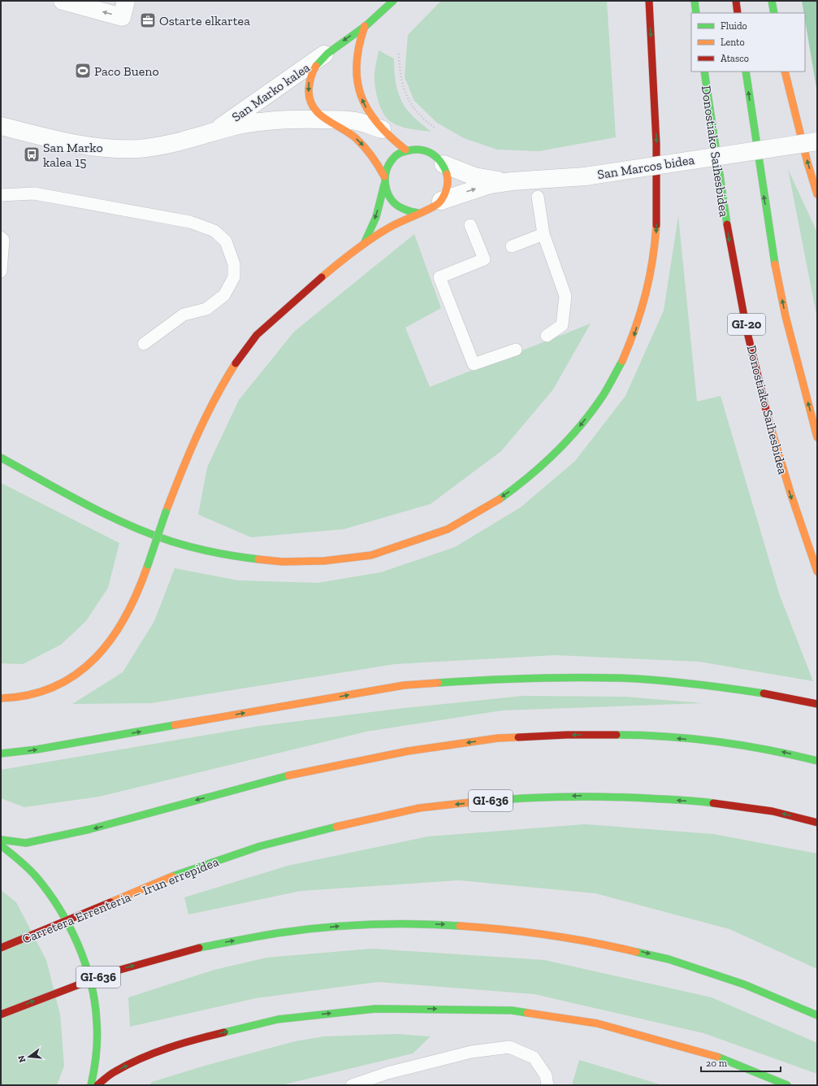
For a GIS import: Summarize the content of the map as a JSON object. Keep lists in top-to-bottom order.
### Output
{
  "streets": {
    "main road": [
      "Donostiako Saihesbidea",
      "GI-20",
      "GI-636",
      "Carretera Errenteria – Irun errepidea"
    ],
    "street": ["San Marko kalea", "San Marcos bidea"]
  },
  "places": {
    "office": ["Ostarte elkartea"],
    "sports": ["Paco Bueno"],
    "bus stop": ["San Marko kalea 15"]
  },
  "legend": ["Fluido", "Lento", "Atasco"],
  "scale_bar": "20 m",
  "north": "left"
}
